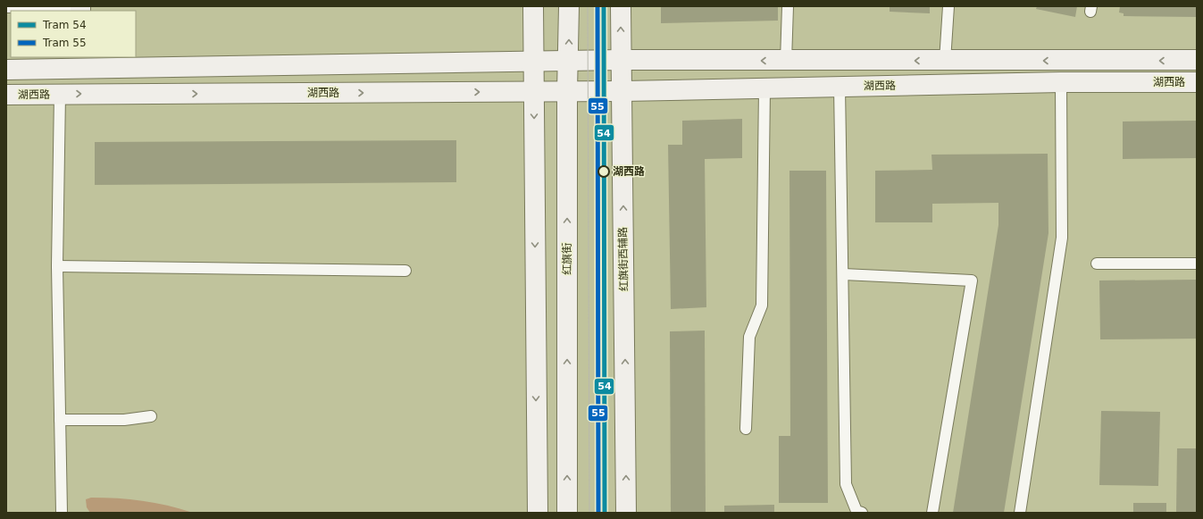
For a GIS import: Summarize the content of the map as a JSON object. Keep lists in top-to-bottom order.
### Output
{
  "streets": {
    "main road": ["湖西路", "红旗街", "红旗街西辅路"]
  },
  "crossings": [
    ["湖西路", "红旗街"],
    ["湖西路", "红旗街西辅路"]
  ],
  "places": ["湖西路"],
  "lines": ["tram line 54", "tram line 55"],
  "legend": ["Tram 54", "Tram 55"]
}
